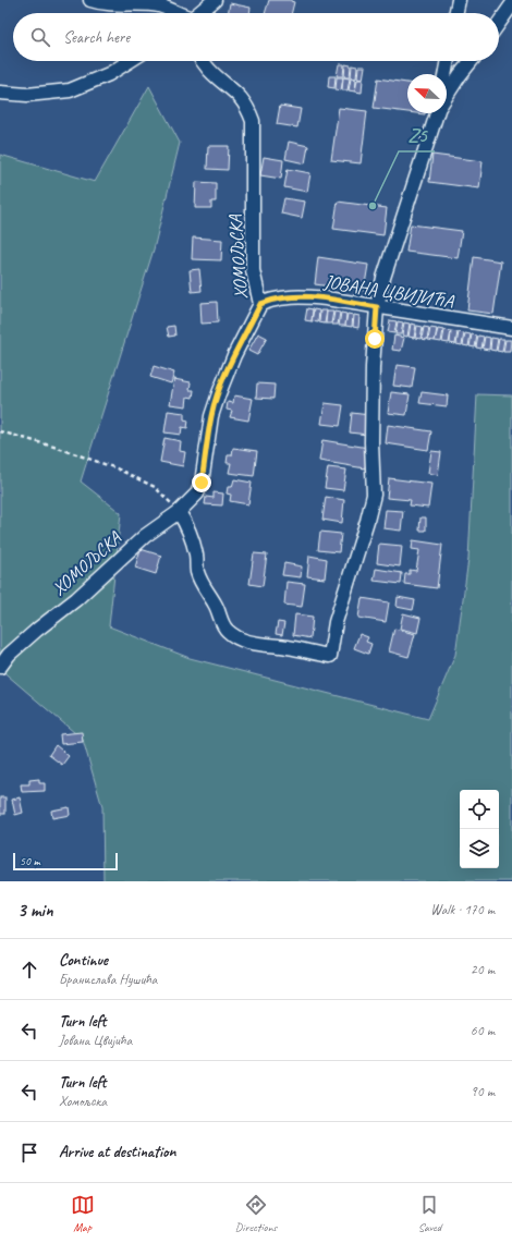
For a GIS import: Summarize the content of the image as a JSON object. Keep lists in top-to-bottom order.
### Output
{
  "streets": {
    "street": ["ХОМОЉСКА", "ЈОВАНА ЦВИЈИЋА"]
  },
  "crossings": [
    ["ХОМОЉСКА", "ЈОВАНА ЦВИЈИЋА"]
  ],
  "places": ["Z5"],
  "scale_bar": "50 m",
  "north": "top left",
  "page": {
    "search": "Search here",
    "scale": "50 m",
    "heading": ["3 min", "Walk · 170 m"],
    "list": [
      ["Continue", "Бранислава Нушића", "20 m"],
      ["Turn left", "Јована Цвијића", "60 m"],
      ["Turn left", "Хомољска", "90 m"],
      "Arrive at destination"
    ],
    "nav": ["Map", "Directions", "Saved"]
  }
}
